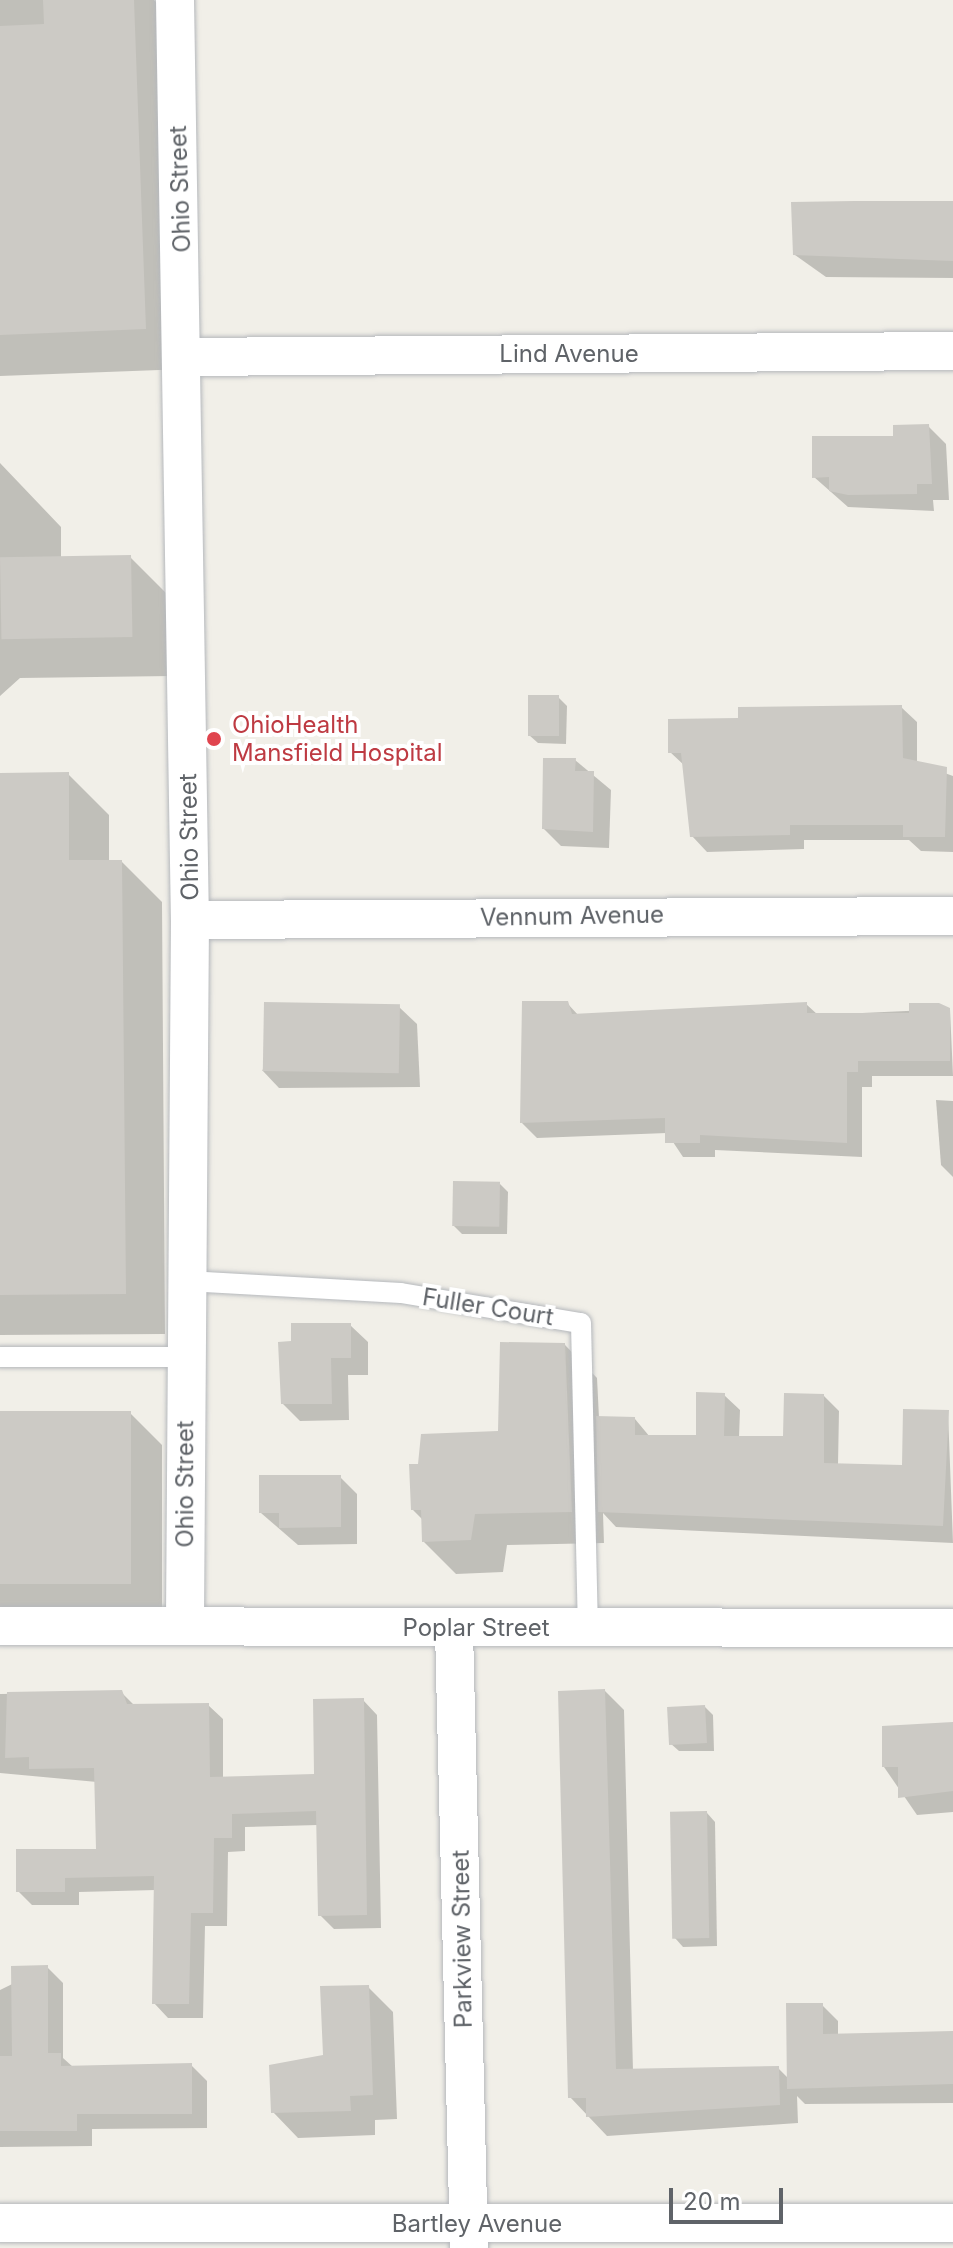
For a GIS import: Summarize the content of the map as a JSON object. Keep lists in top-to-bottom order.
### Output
{
  "streets": {
    "street": [
      "Ohio Street",
      "Lind Avenue",
      "Vennum Avenue",
      "Poplar Street",
      "Parkview Street",
      "Bartley Avenue"
    ],
    "lane": ["Fuller Court"]
  },
  "crossings": [
    ["Ohio Street", "Lind Avenue"],
    ["Ohio Street", "Vennum Avenue"],
    ["Ohio Street", "Fuller Court"],
    ["Ohio Street", "Poplar Street"],
    ["Fuller Court", "Poplar Street"],
    ["Poplar Street", "Parkview Street"],
    ["Parkview Street", "Bartley Avenue"]
  ],
  "places": ["OhioHealth Mansfield Hospital"],
  "scale_bar": "20 m"
}
